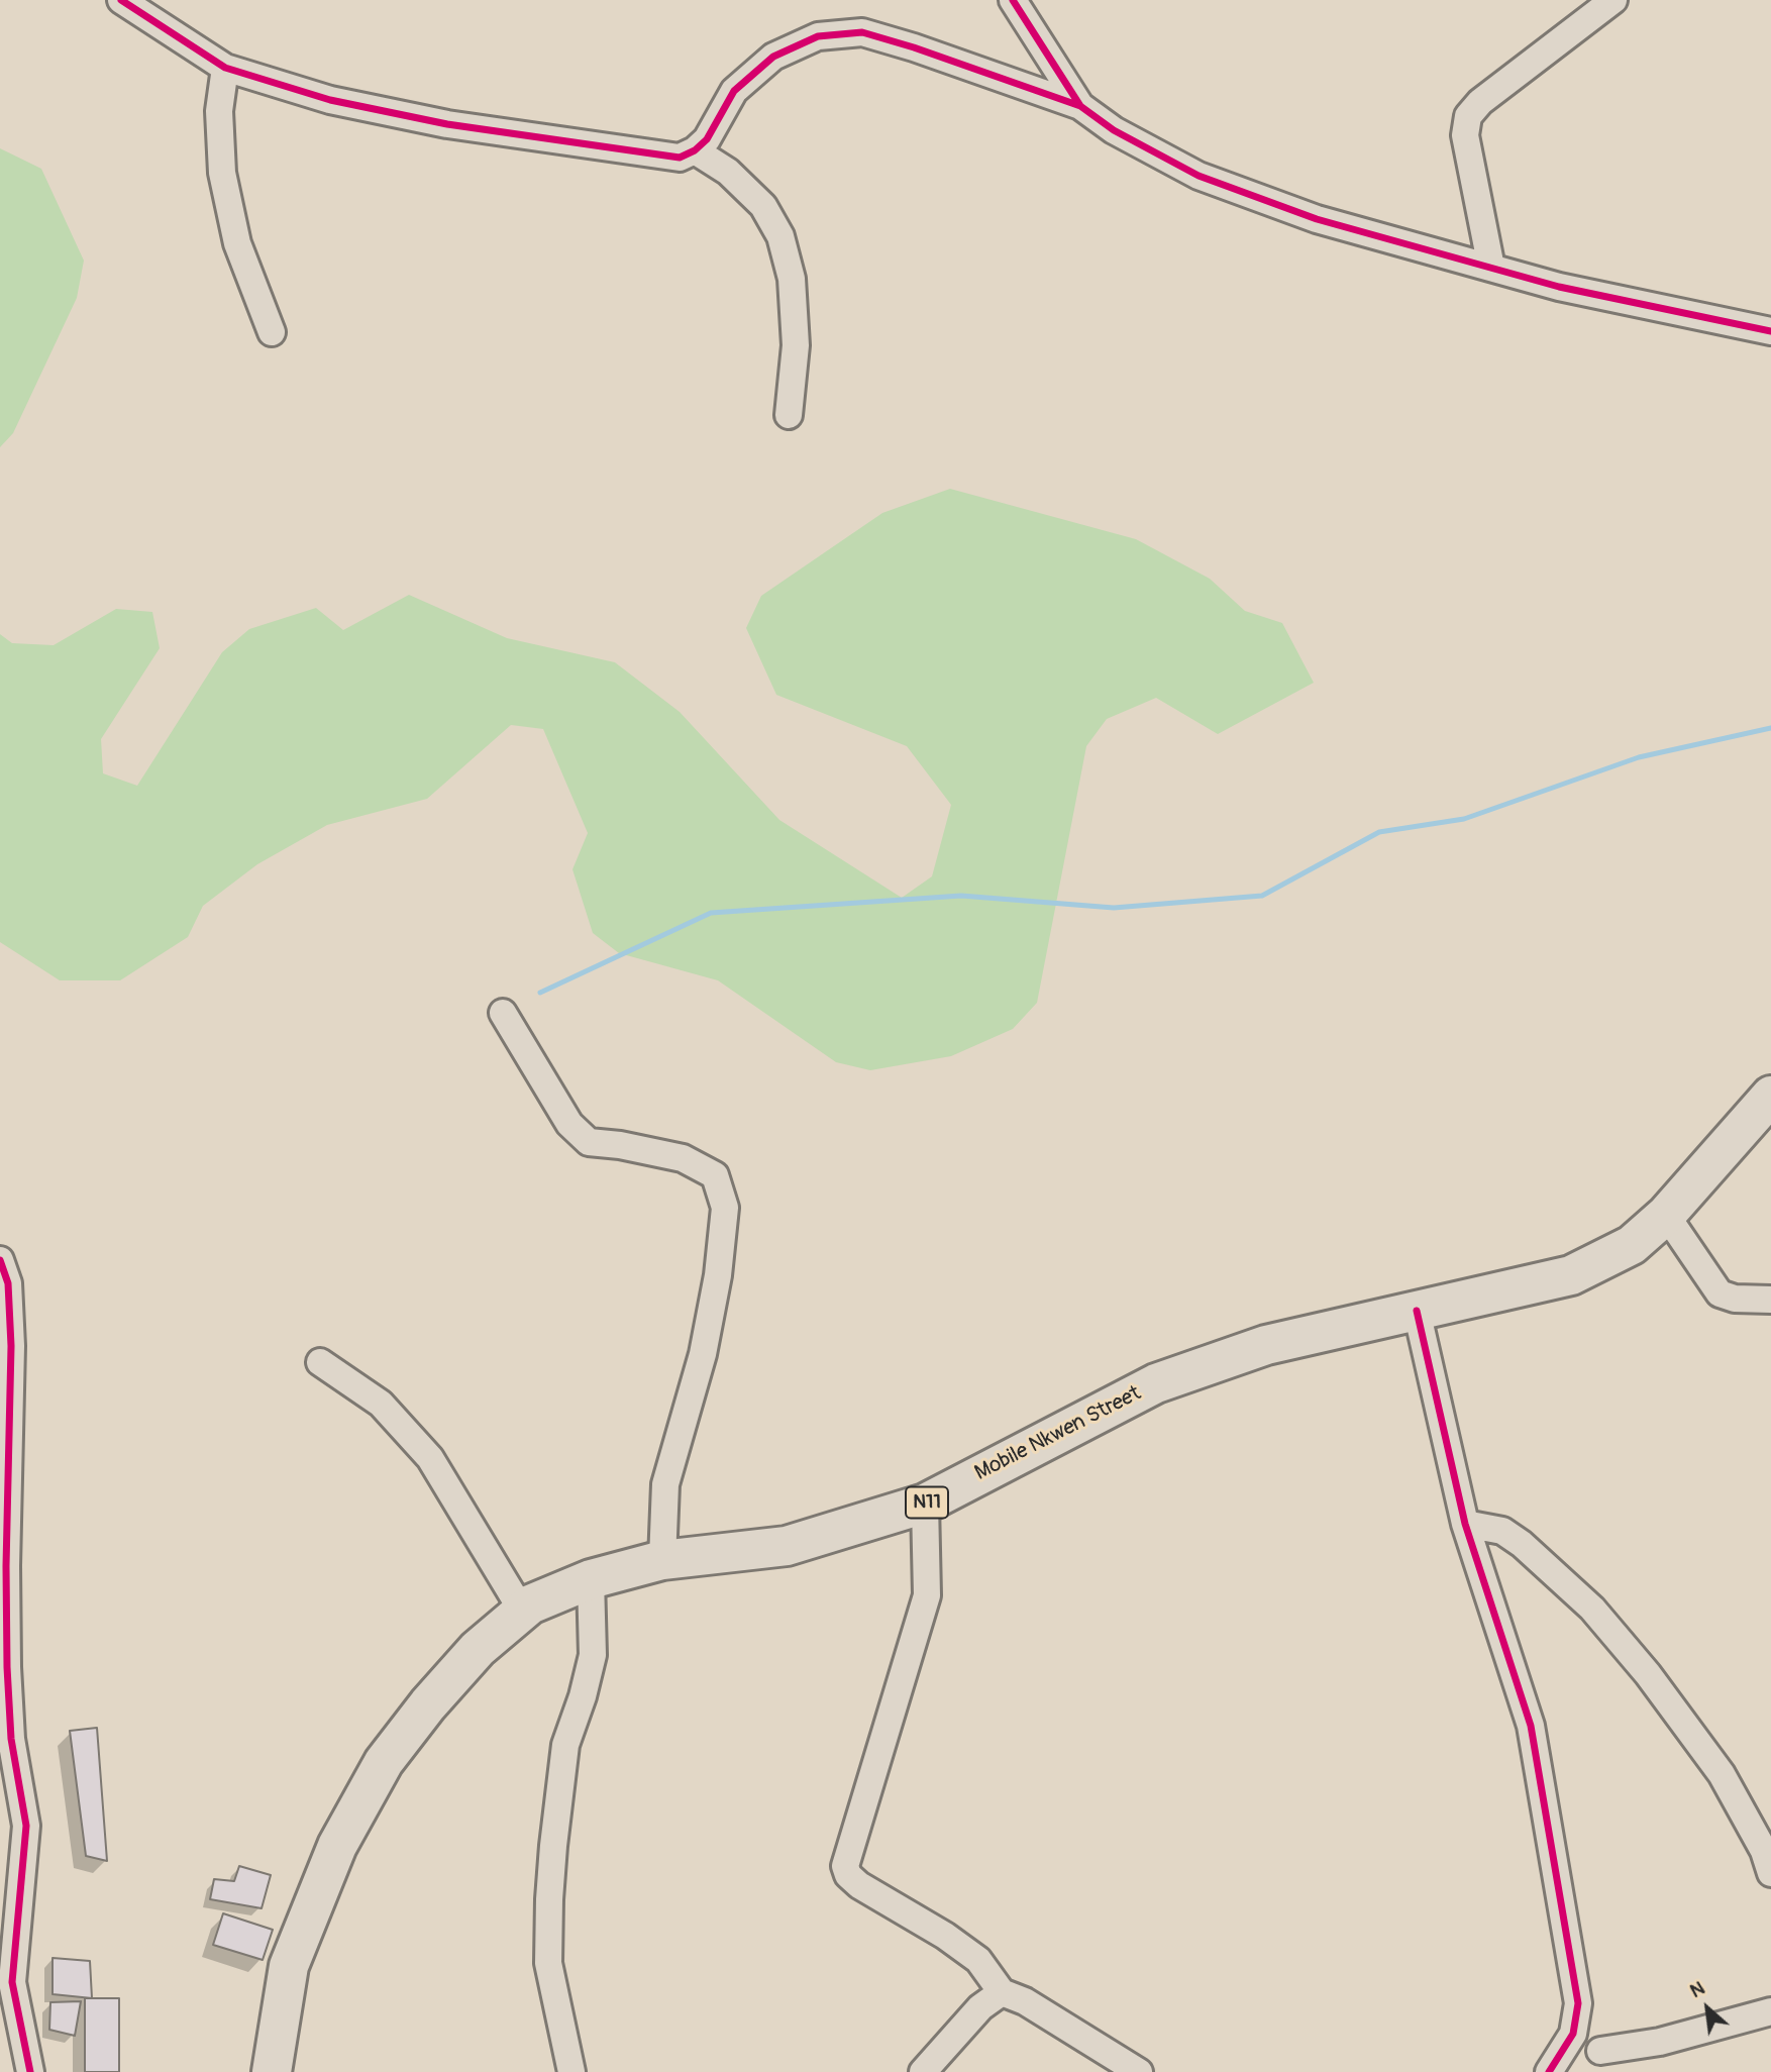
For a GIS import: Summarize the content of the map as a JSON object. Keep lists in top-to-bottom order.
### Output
{
  "streets": {
    "highway": ["Mobile Nkwen Street", "N11"]
  },
  "north": "top left"
}
